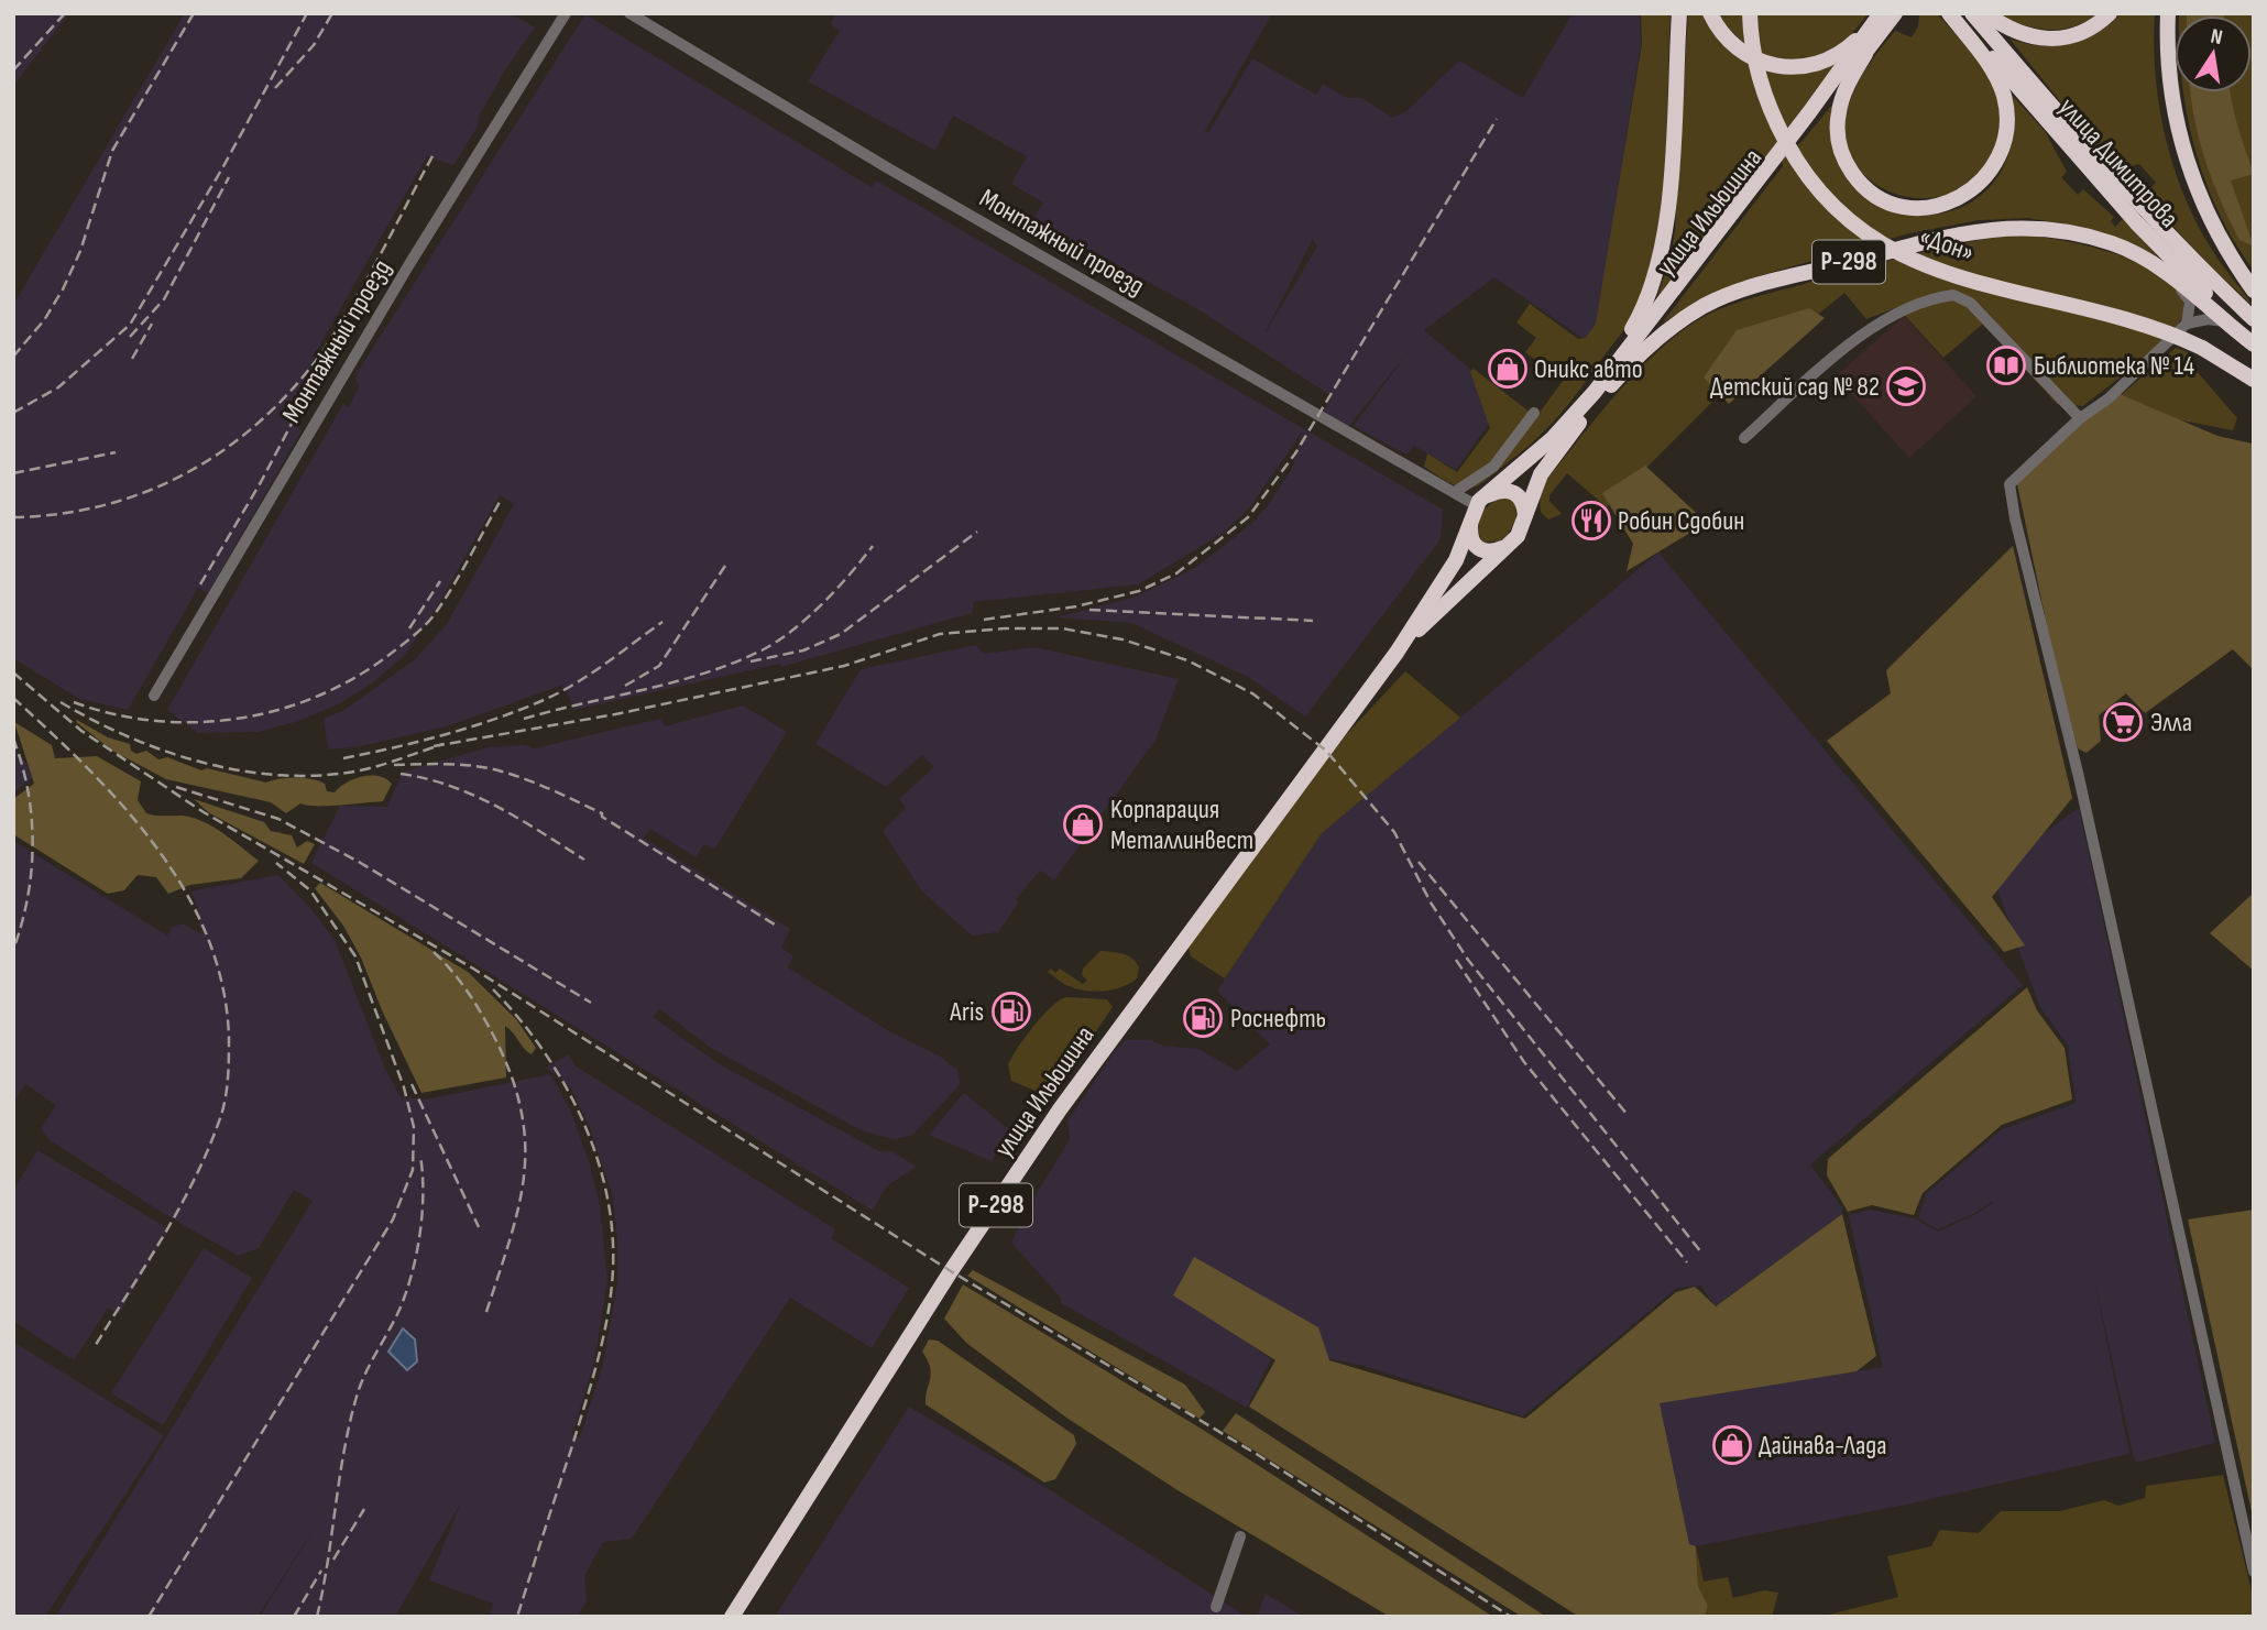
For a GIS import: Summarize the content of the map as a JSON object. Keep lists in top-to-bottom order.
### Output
{
  "streets": {
    "highway": [
      "улица Димитрова",
      "улица Ильюшина",
      "«Дон»",
      "Р-298"
    ],
    "street": ["Монтажный проезд"]
  },
  "crossings": [
    ["улица Димитрова", "Р-298"],
    ["улица Ильюшина", "Р-298"],
    ["Монтажный проезд", "Р-298"]
  ],
  "places": {
    "library": ["Библиотека № 14"],
    "shop": ["Оникс авто", "Kорпарация Металлинвест", "Дайнава-Лада"],
    "school or university": ["Детский сад № 82"],
    "restaurant": ["Робин Сдобин"],
    "supermarket": ["Элла"],
    "fuel station": ["Aris", "Роснефть"]
  },
  "north": "top"
}
